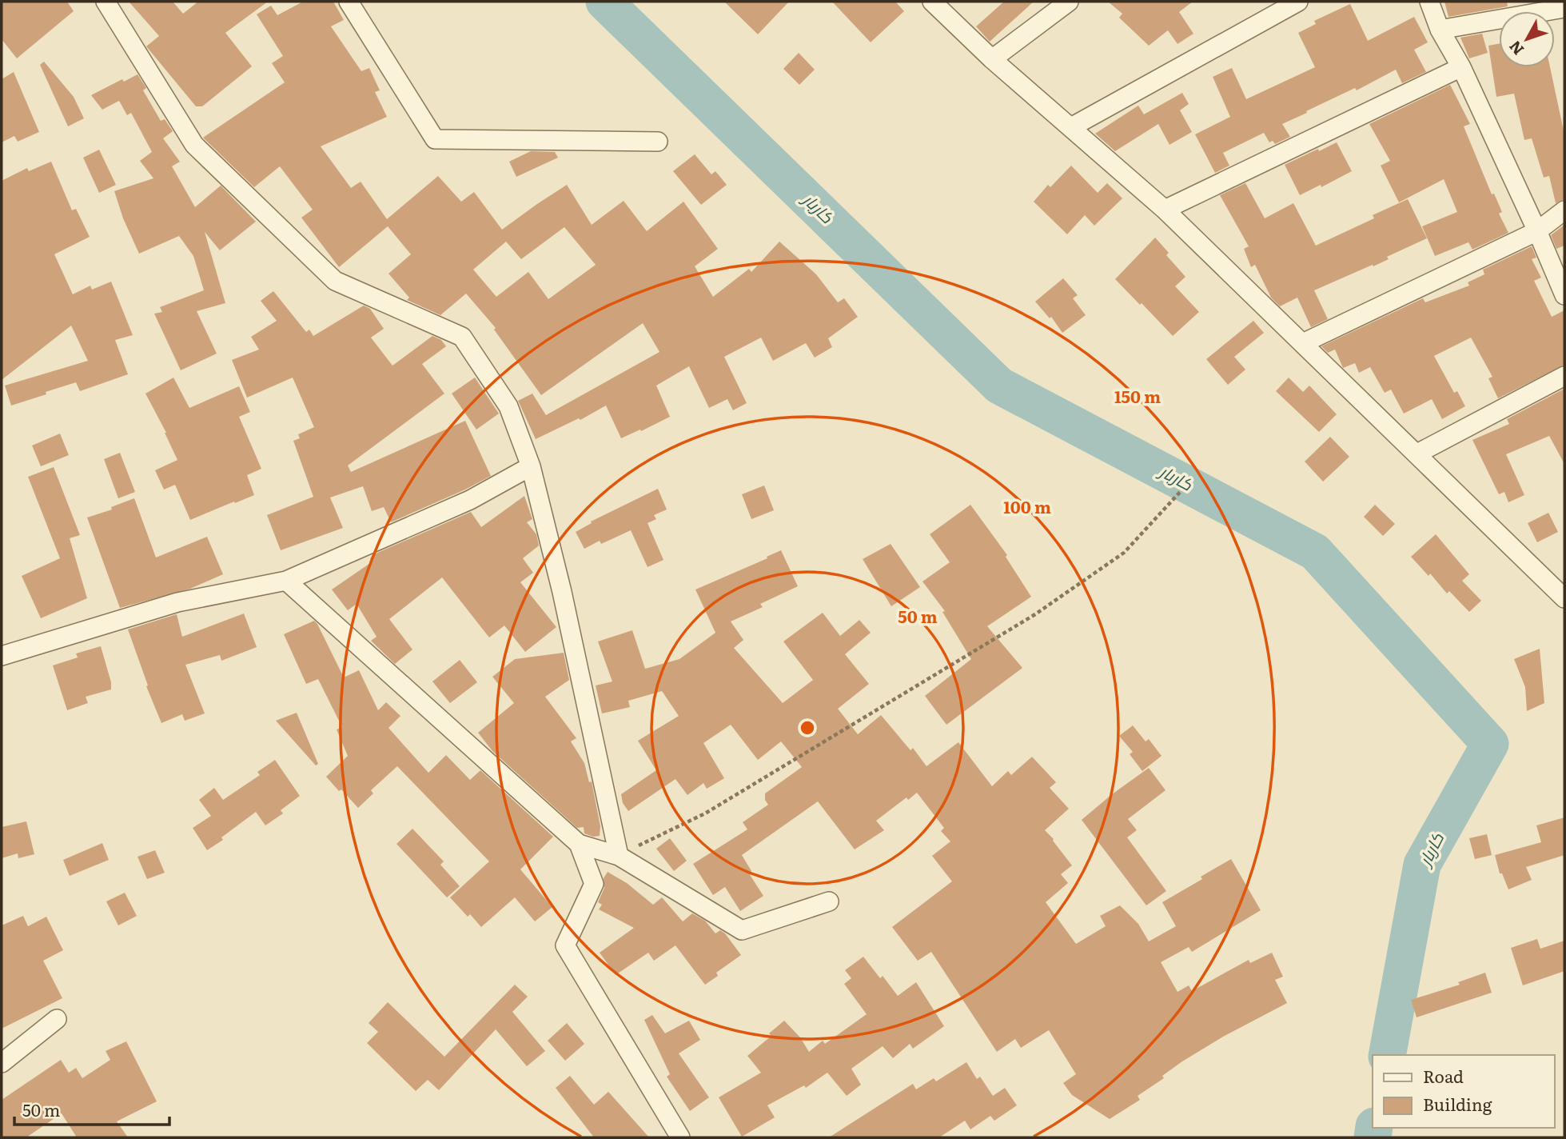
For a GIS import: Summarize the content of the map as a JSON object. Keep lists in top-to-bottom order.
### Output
{
  "water": ["کاربار"],
  "legend": ["Road", "Building"],
  "scale_bar": "50 m",
  "north": "bottom left",
  "rings": ["150 m", "100 m", "50 m"]
}
